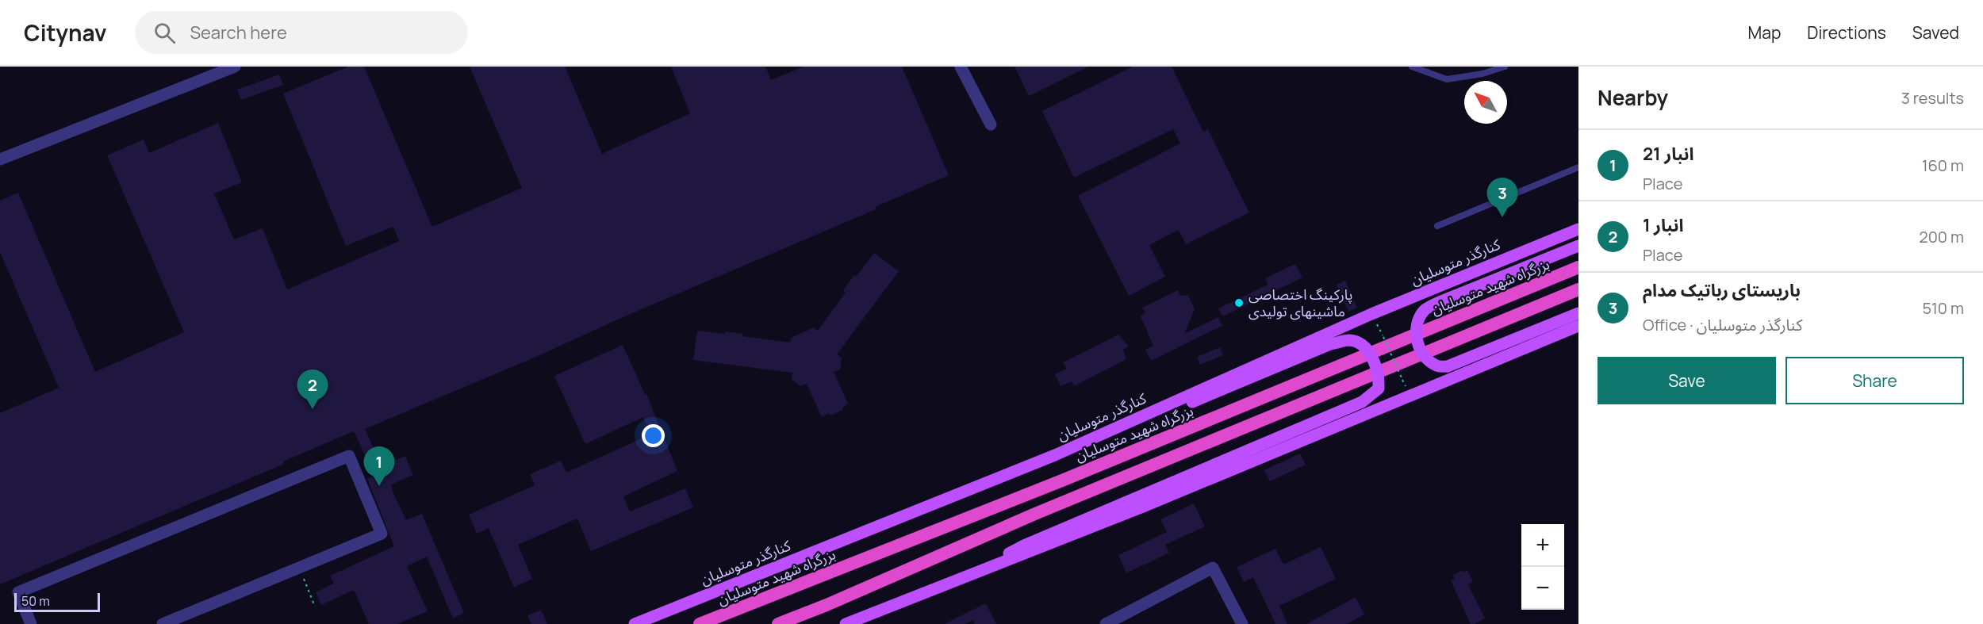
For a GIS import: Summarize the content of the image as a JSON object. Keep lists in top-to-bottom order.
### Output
{
  "streets": {
    "highway": ["بزرگراه شهید متوسلیان"],
    "main road": ["کنارگذر متوسلیان"]
  },
  "places": ["پارکینگ اختصاصی ماشینهای تولیدی"],
  "scale_bar": "50 m",
  "north": "top left",
  "page": {
    "header": "Citynav",
    "search": "Search here",
    "nav": ["Map", "Directions", "Saved"],
    "heading": ["Nearby", "3 results"],
    "list": [
      {
        "mark": "1",
        "name": "انبار 21",
        "note": "Place",
        "value": "160 m"
      },
      {
        "mark": "2",
        "name": "انبار 1",
        "note": "Place",
        "value": "200 m"
      },
      {
        "mark": "3",
        "name": "باریستای رباتیک مدام",
        "note": "Office · کنارگذر متوسلیان",
        "value": "510 m"
      }
    ],
    "pins": ["3", "2", "1"],
    "buttons": ["Save", "Share"],
    "map_buttons": ["+", "−"],
    "scale": "50 m"
  }
}
